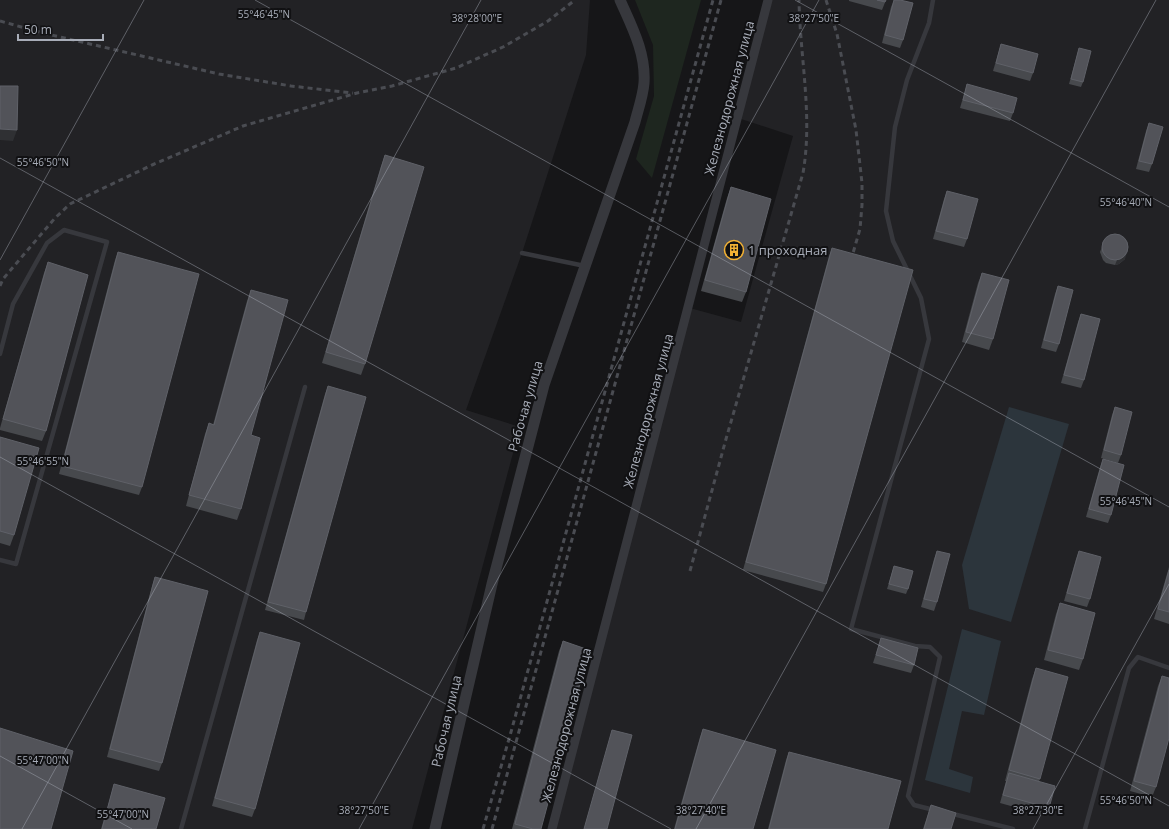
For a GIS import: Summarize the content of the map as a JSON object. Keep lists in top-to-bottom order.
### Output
{
  "streets": {
    "street": ["Железнодорожная улица", "Рабочая улица"]
  },
  "places": {
    "building": ["1 проходная"]
  },
  "scale_bar": "50 m",
  "coordinates": [
    "55°46'45\"N",
    "38°28'00\"E",
    "38°27'50\"E",
    "55°46'50\"N",
    "55°46'40\"N",
    "55°46'55\"N",
    "55°47'00\"N",
    "38°27'40\"E",
    "38°27'30\"E"
  ]
}
